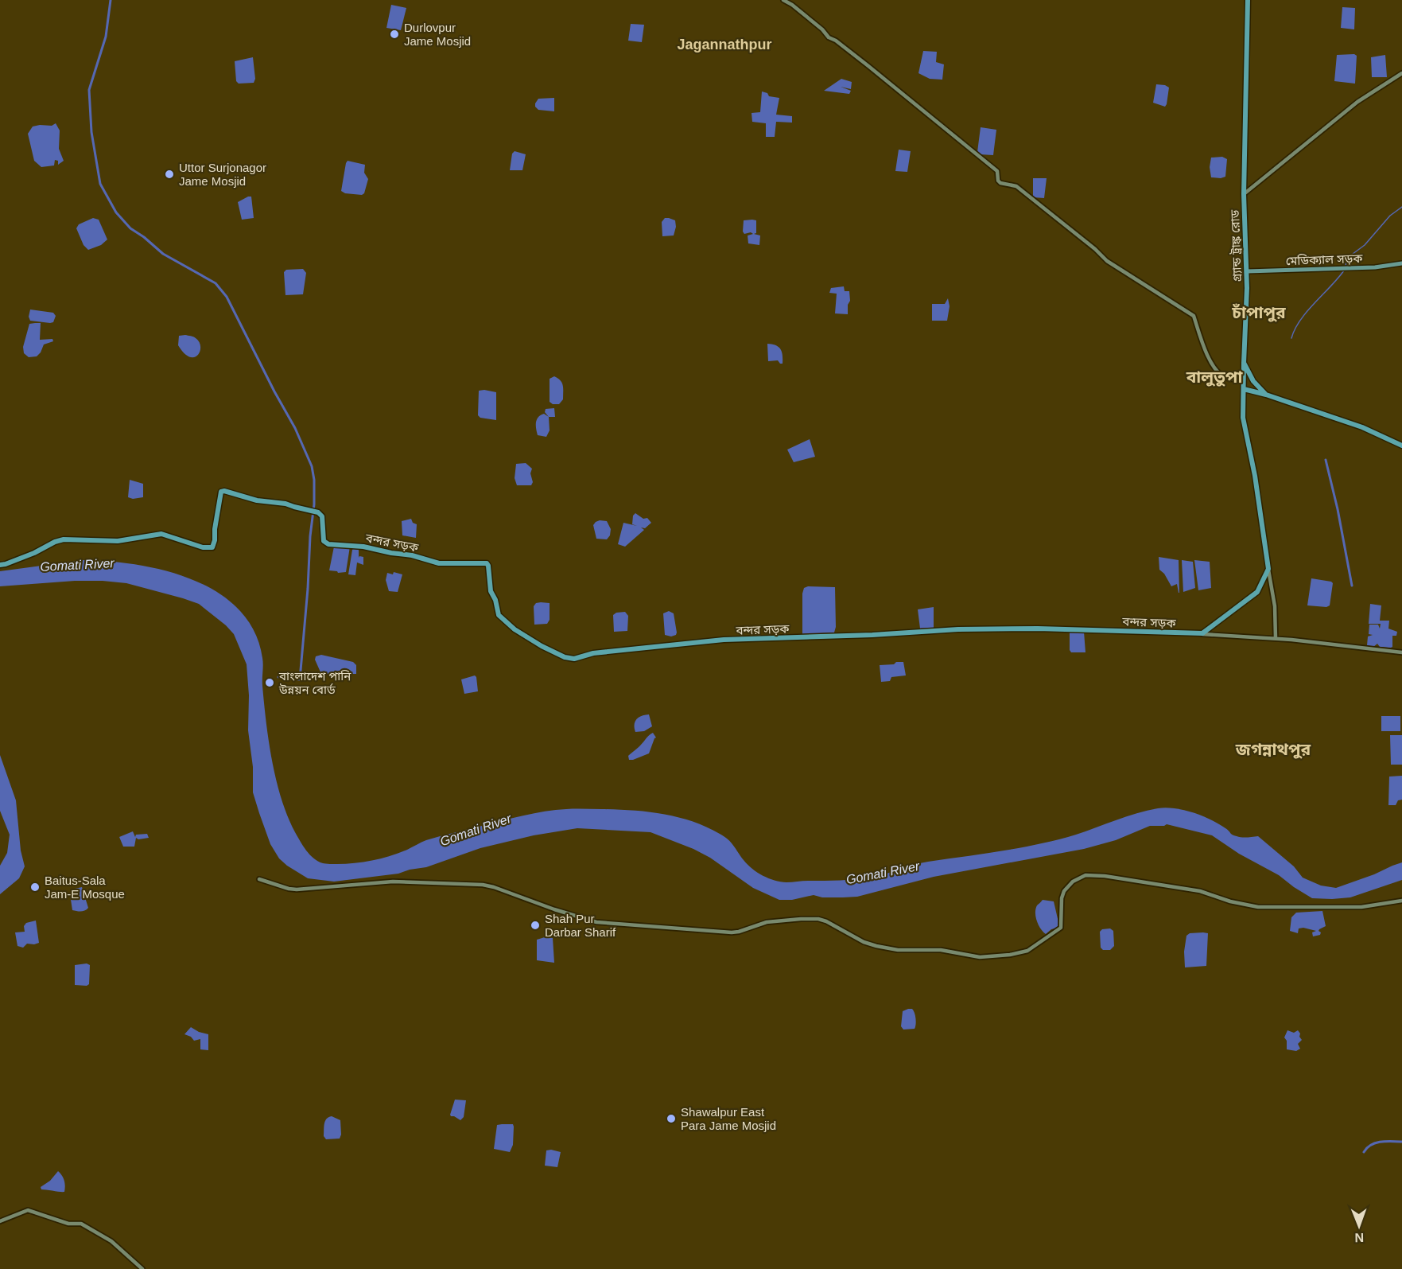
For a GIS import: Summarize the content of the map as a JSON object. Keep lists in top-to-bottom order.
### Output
{
  "streets": {
    "highway": ["গ্র্যান্ড ট্রাঙ্ক রোড", "বন্দর সড়ক"],
    "main road": ["মেডিক্যাল সড়ক"]
  },
  "crossings": [
    ["গ্র্যান্ড ট্রাঙ্ক রোড", "মেডিক্যাল সড়ক"]
  ],
  "districts": [
    "Jagannathpur",
    "চাঁপাপুর",
    "বালুতুপা",
    "জগন্নাথপুর"
  ],
  "water": ["Gomati River"],
  "places": [
    "Durlovpur Jame Mosjid",
    "Uttor Surjonagor Jame Mosjid",
    "বাংলাদেশ পানি উন্নয়ন বোর্ড",
    "Baitus-Sala Jam-E Mosque",
    "Shah Pur Darbar Sharif",
    "Shawalpur East Para Jame Mosjid"
  ],
  "north": "bottom"
}
